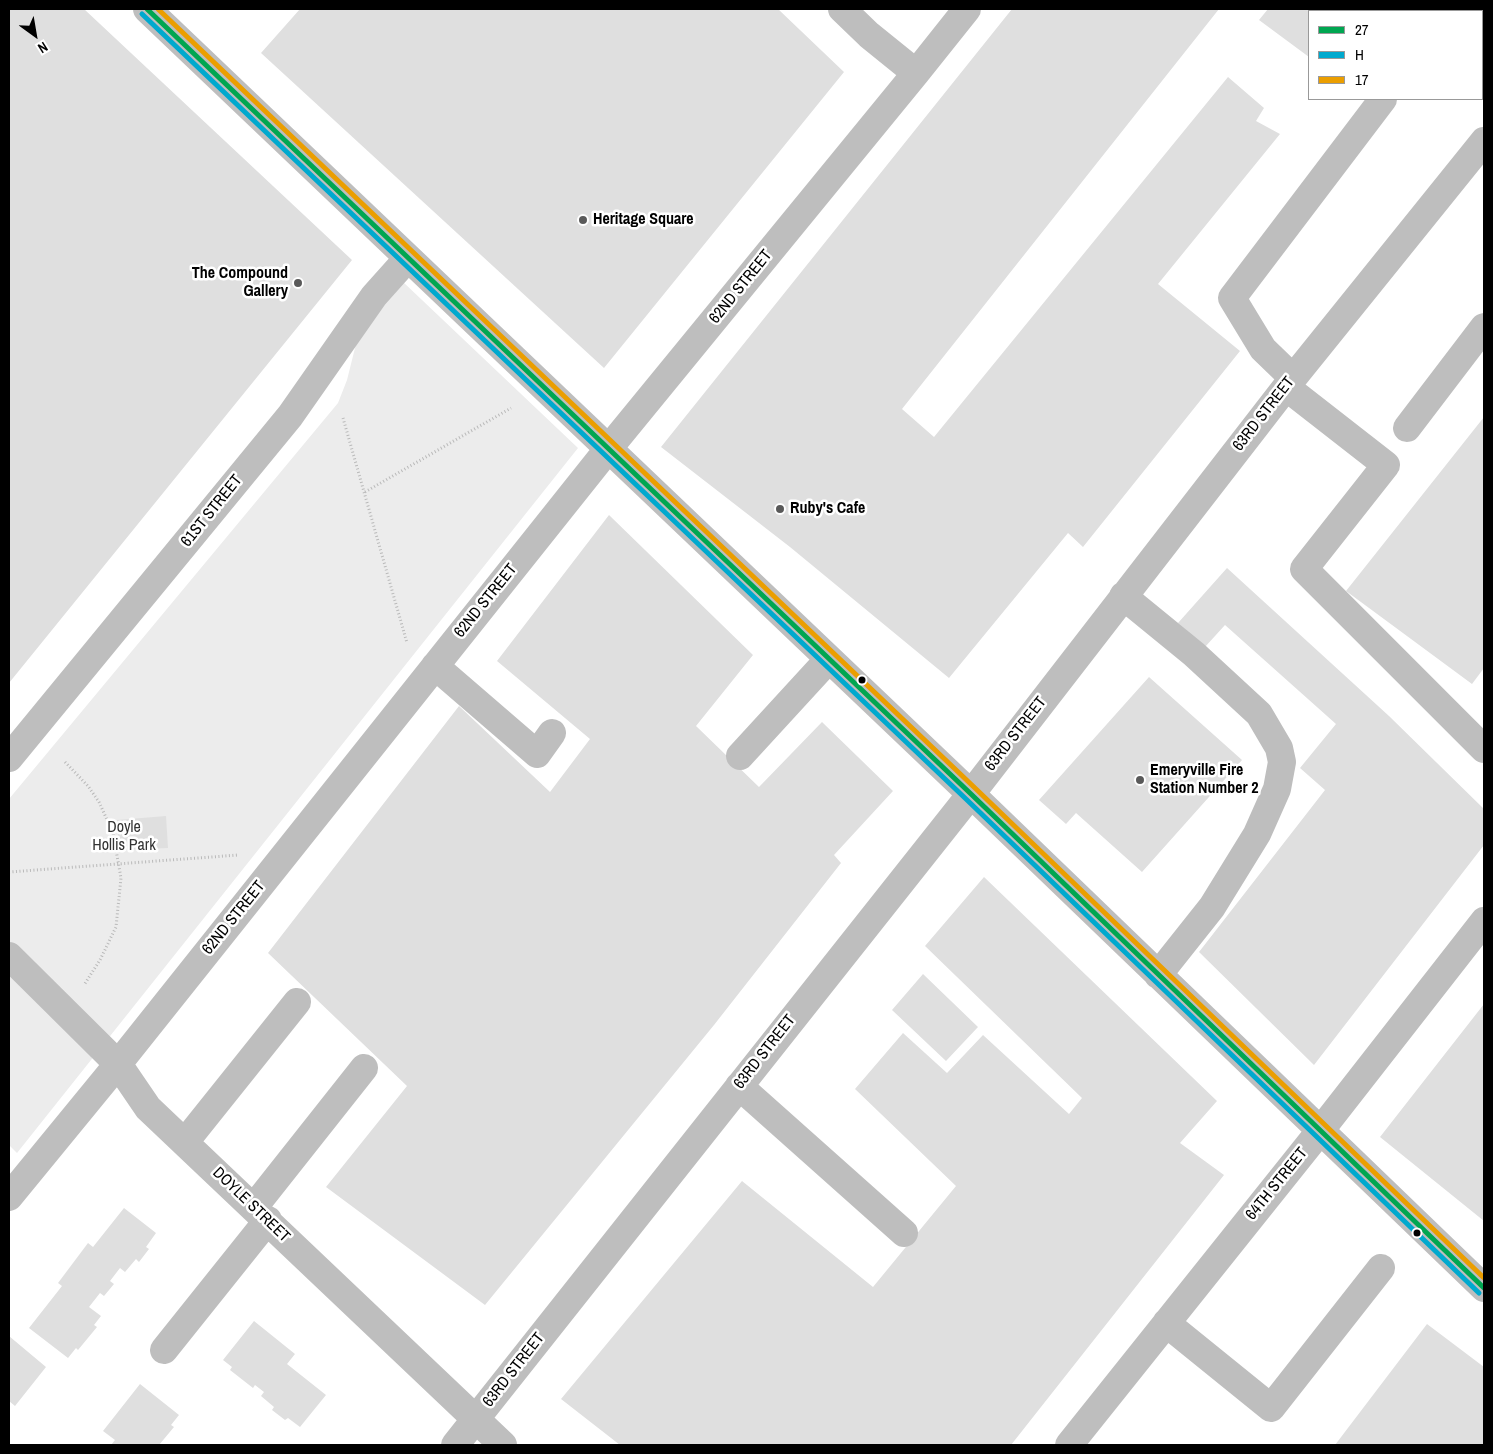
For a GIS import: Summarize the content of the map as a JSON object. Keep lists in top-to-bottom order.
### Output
{
  "streets": {
    "street": [
      "62ND STREET",
      "63RD STREET",
      "61ST STREET",
      "64TH STREET",
      "DOYLE STREET"
    ]
  },
  "crossings": [
    ["62ND STREET", "DOYLE STREET"],
    ["63RD STREET", "DOYLE STREET"]
  ],
  "parks": ["Doyle Hollis Park"],
  "places": [
    "Heritage Square",
    "The Compound Gallery",
    "Ruby's Cafe",
    "Emeryville Fire Station Number 2"
  ],
  "lines": ["transit line 27", "transit line 17", "transit line H"],
  "legend": ["27", "H", "17"],
  "north": "bottom right"
}
